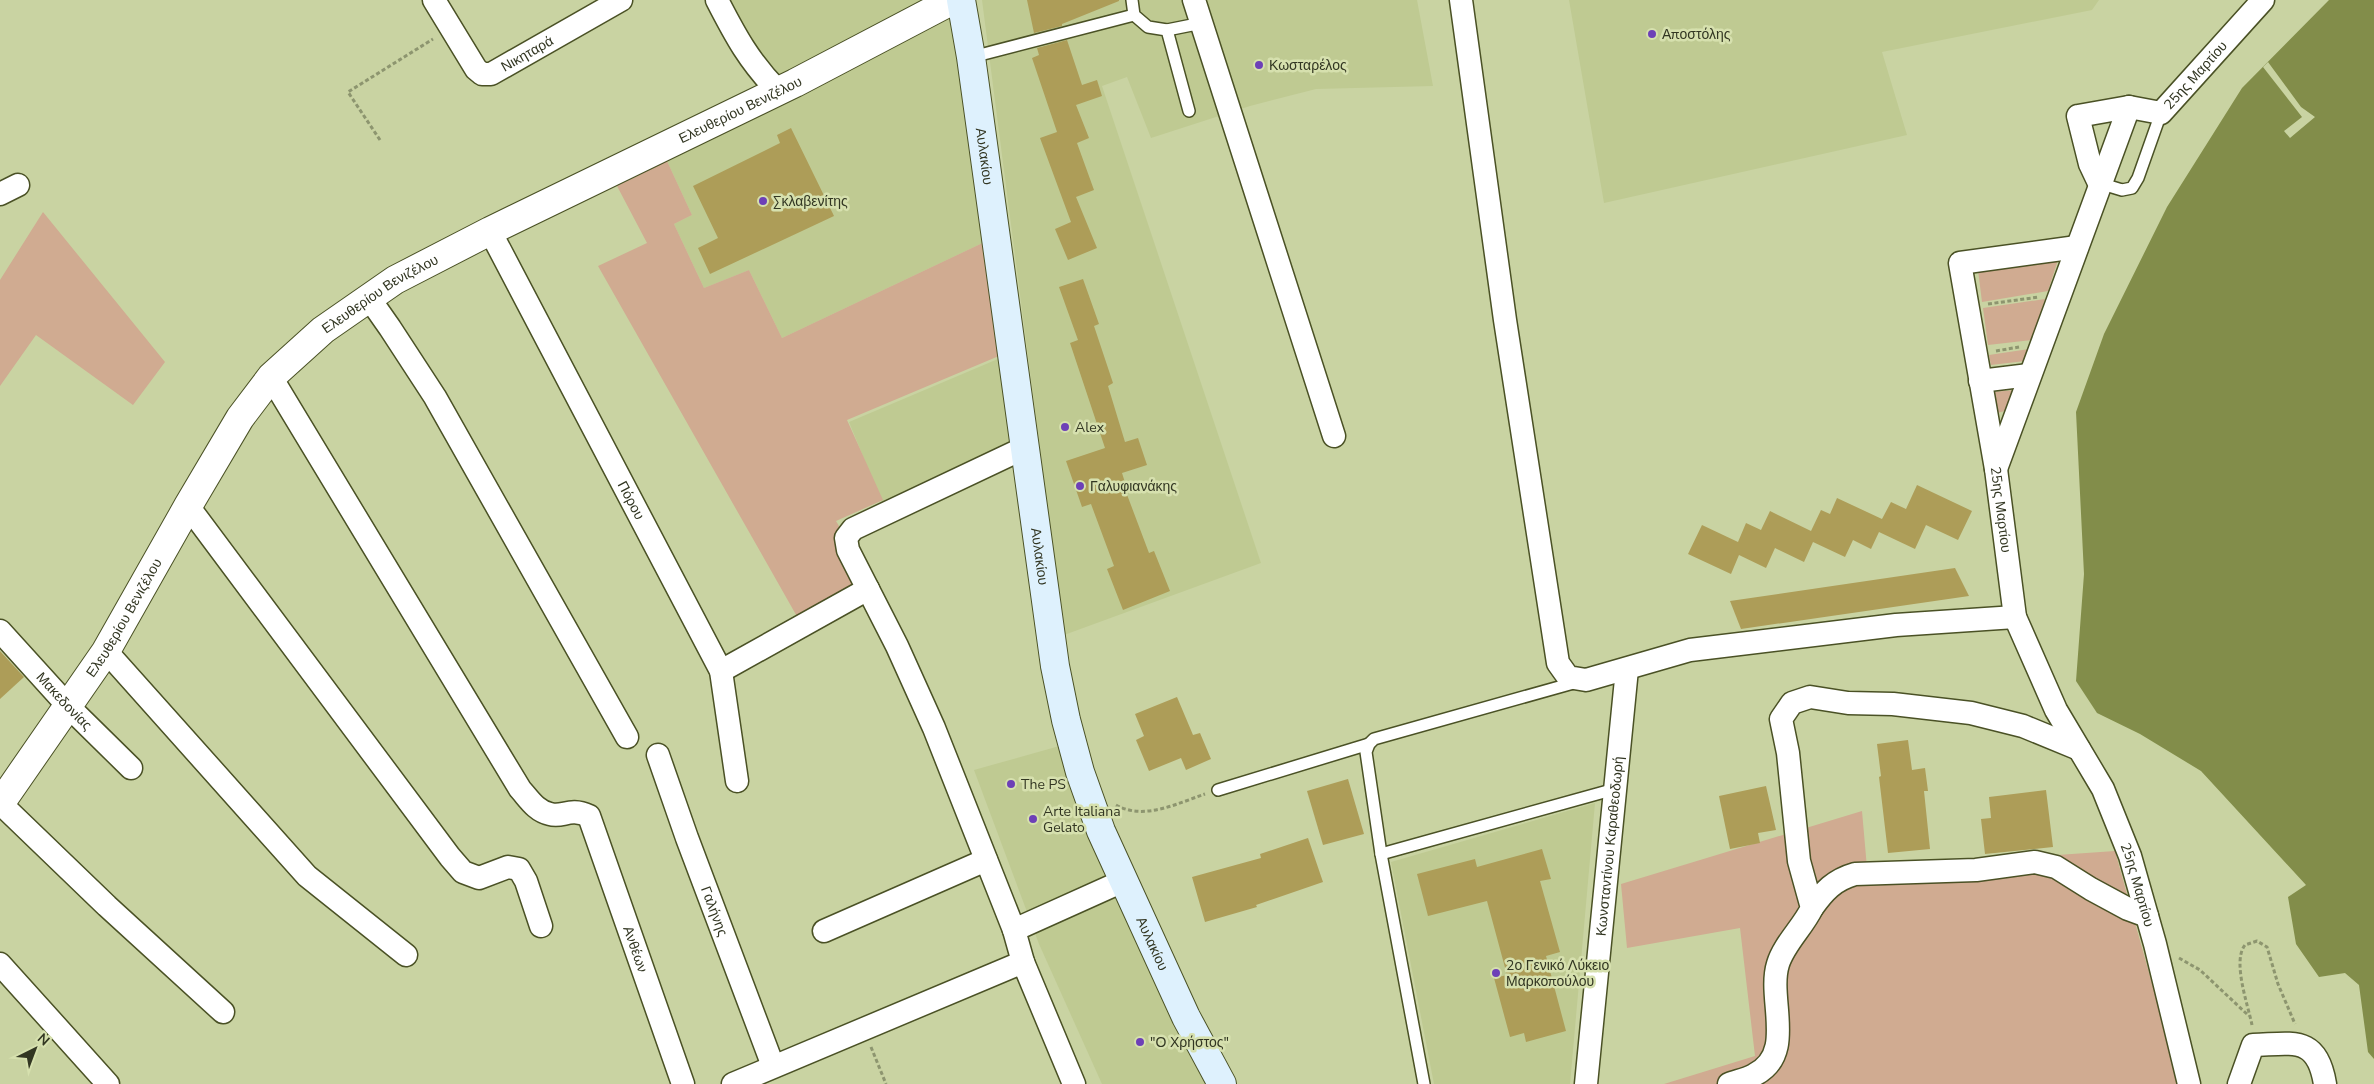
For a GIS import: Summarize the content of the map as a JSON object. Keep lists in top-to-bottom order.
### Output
{
  "streets": {
    "main road": ["Αυλακίου"],
    "street": [
      "Νικηταρά",
      "25ης Μαρτίου",
      "Ελευθερίου Βενιζέλου",
      "Πόρου",
      "Μακεδονίας",
      "Κωνσταντίνου Καραθεοδωρή",
      "Γαλήνης",
      "Ανθέων"
    ]
  },
  "crossings": [
    ["Ελευθερίου Βενιζέλου", "Πόρου"],
    ["Ελευθερίου Βενιζέλου", "Μακεδονίας"],
    ["Ελευθερίου Βενιζέλου", "Ανθέων"]
  ],
  "places": [
    "Αποστόλης",
    "Κωσταρέλος",
    "Σκλαβενίτης",
    "Alex",
    "Γαλυφιανάκης",
    "The PS",
    "Arte Italiana Gelato",
    "2ο Γενικό Λύκειο Μαρκοπούλου",
    "\"Ο Χρήστος\""
  ],
  "north": "top right"
}
